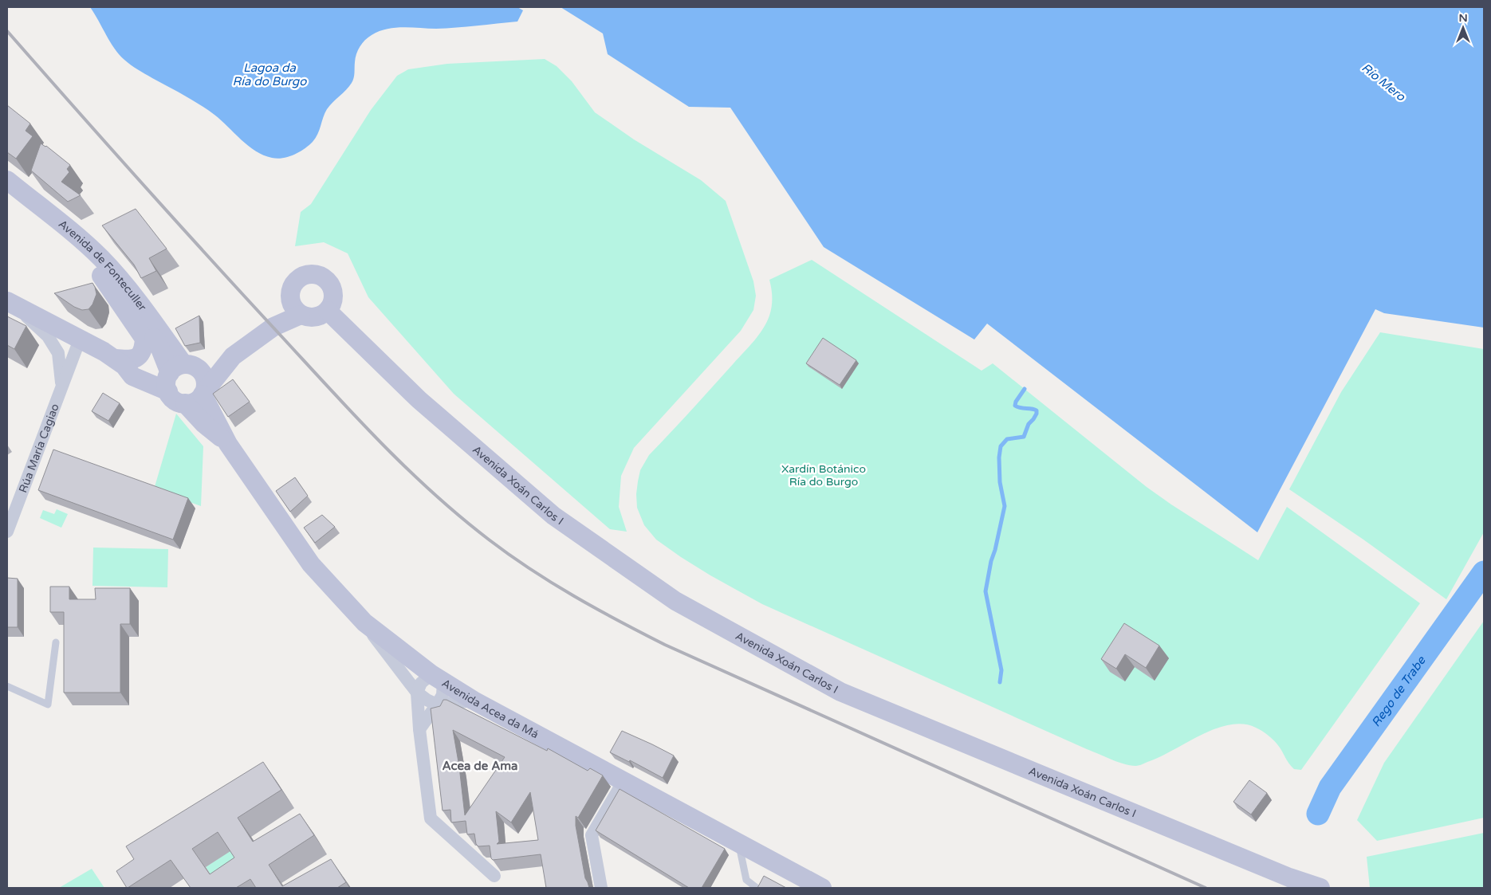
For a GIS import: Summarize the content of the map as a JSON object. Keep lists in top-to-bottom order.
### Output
{
  "streets": {
    "street": [
      "Avenida de Fonteculler",
      "Rúa María Cagiao",
      "Avenida Xoán Carlos I",
      "Avenida Acea da Má"
    ]
  },
  "crossings": [
    ["Avenida de Fonteculler", "Avenida Acea da Má"]
  ],
  "districts": ["Acea de Ama"],
  "water": ["Lagoa da Ría do Burgo", "Río Mero", "Rego de Trabe"],
  "parks": ["Xardín Botánico Ría do Burgo"],
  "north": "top"
}
